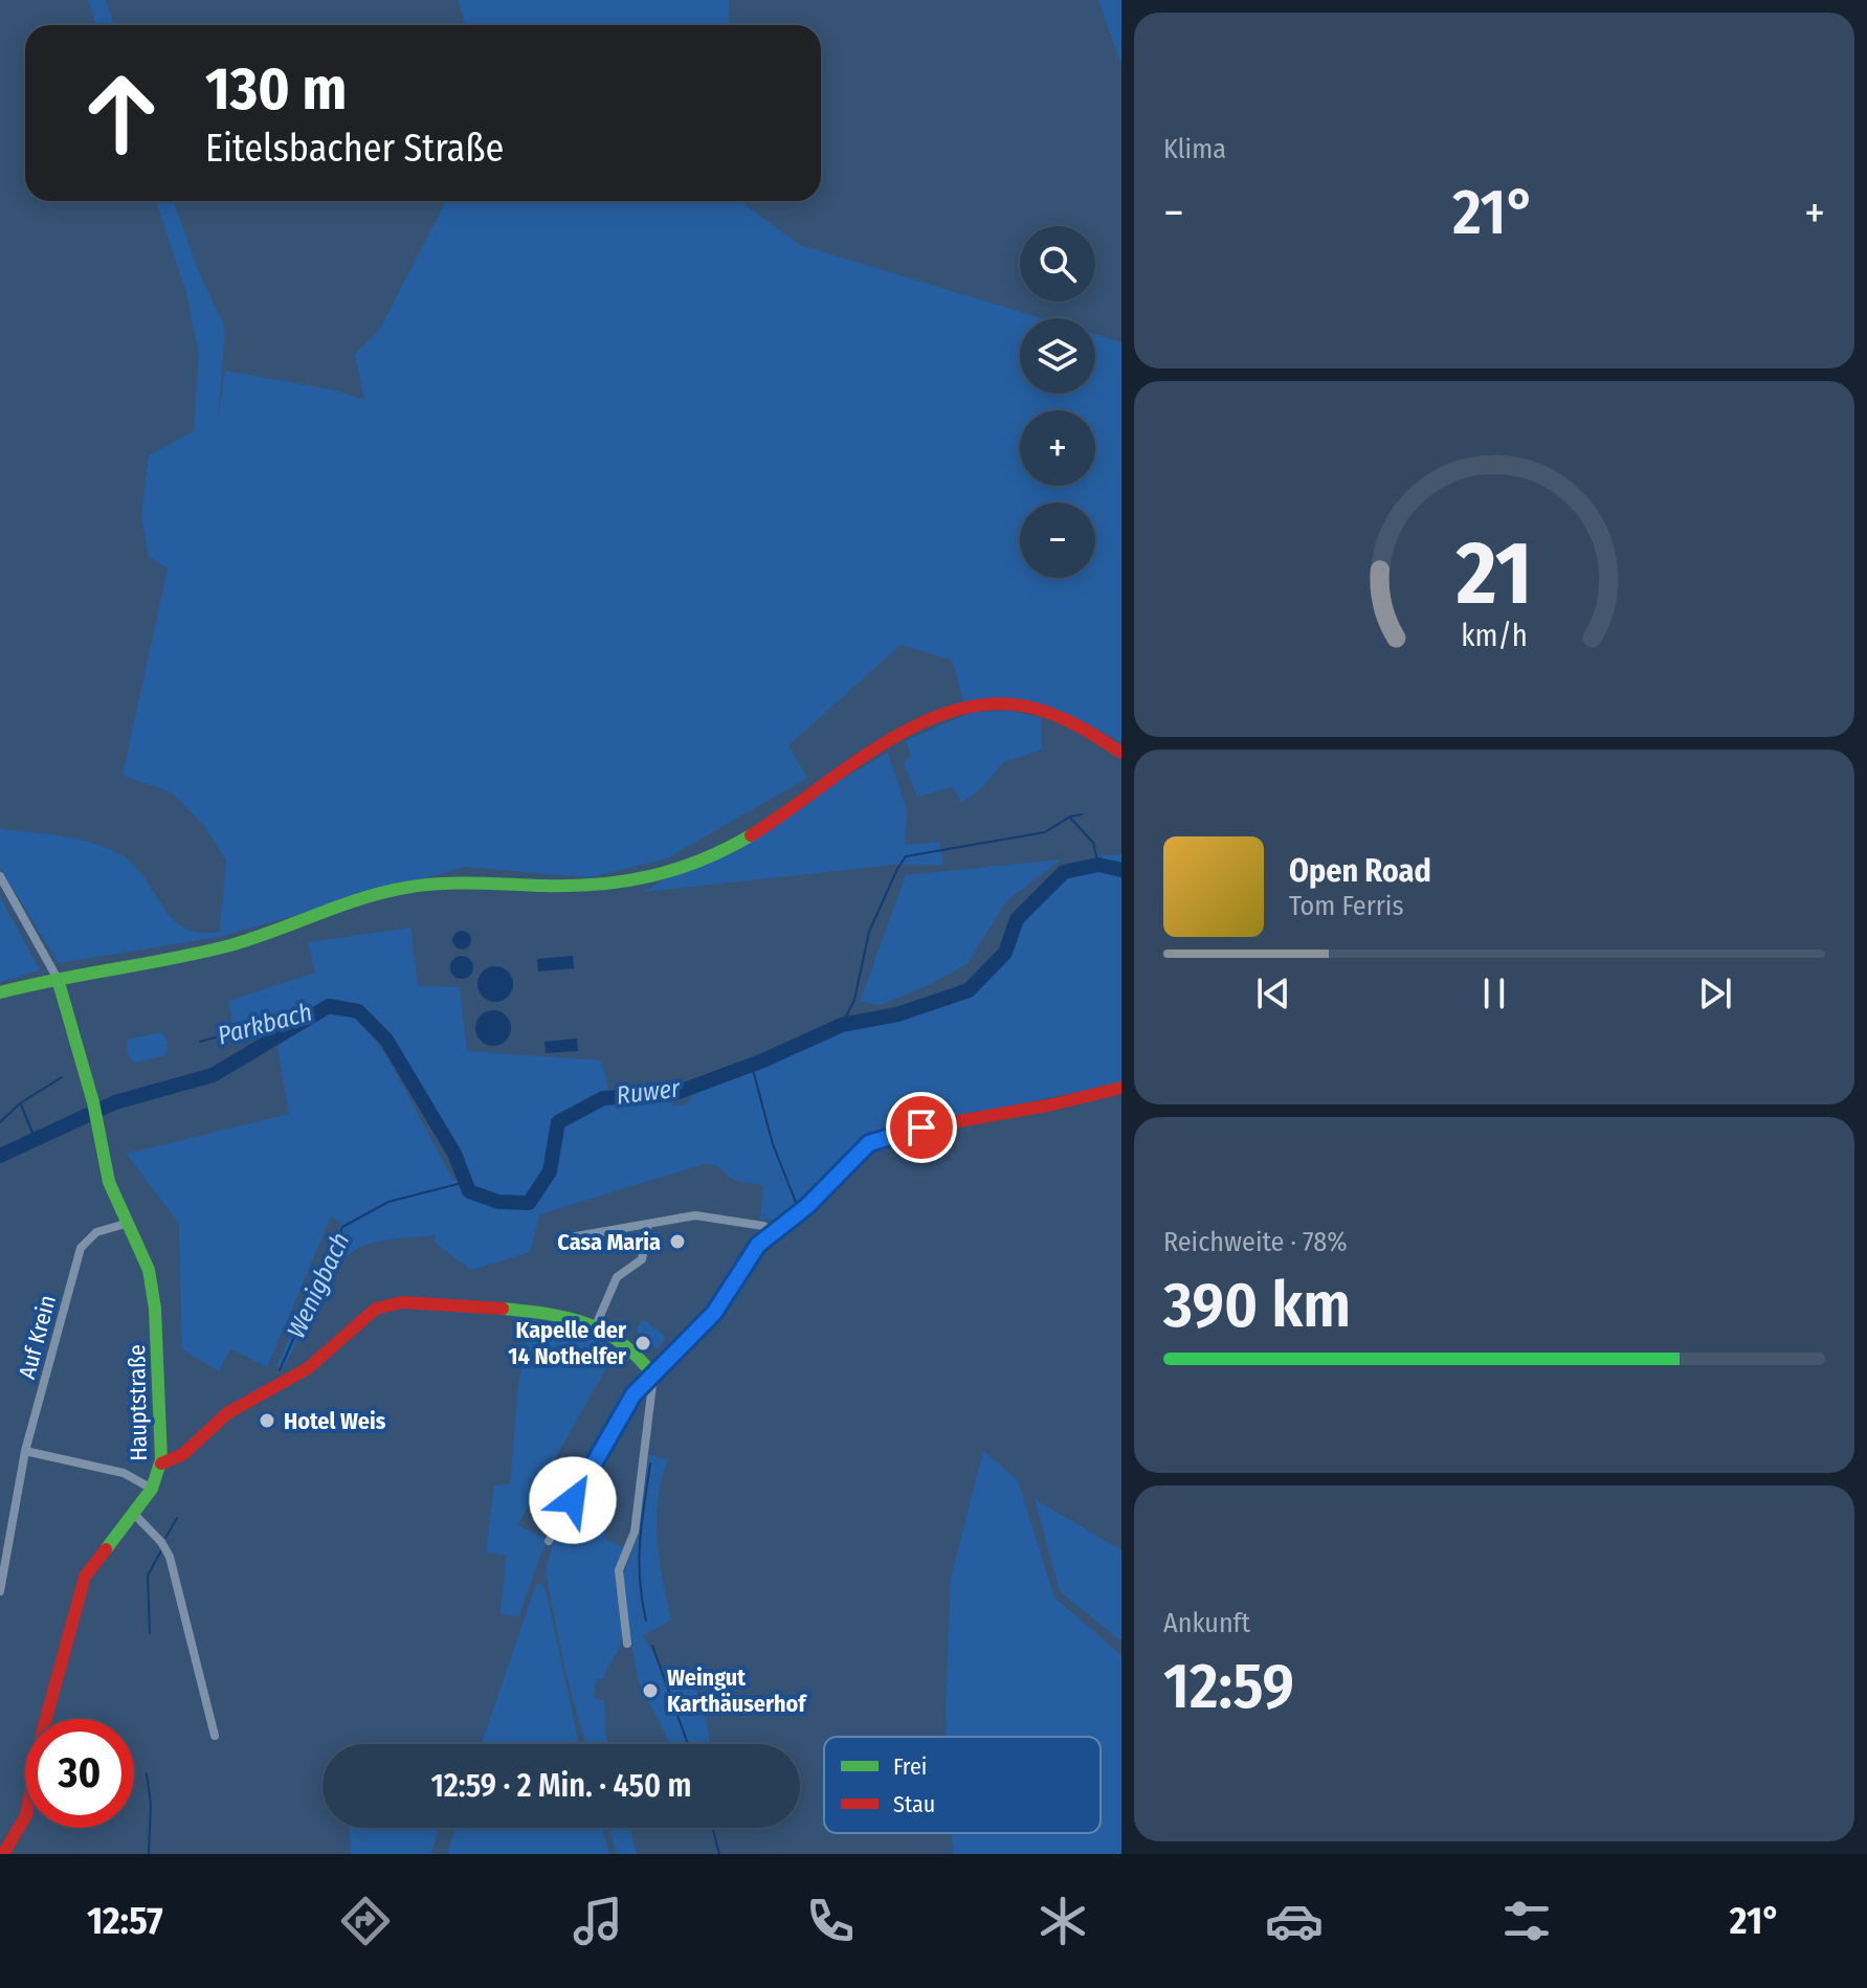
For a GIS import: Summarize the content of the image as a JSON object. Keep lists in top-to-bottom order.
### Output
{
  "streets": {
    "street": ["Auf Krein", "Hauptstraße"]
  },
  "crossings": [
    ["Auf Krein", "Hauptstraße"]
  ],
  "water": ["Parkbach", "Ruwer", "Wenigbach"],
  "places": [
    "Casa Maria",
    "Kapelle der 14 Nothelfer",
    "Hotel Weis",
    "Weingut Karthäuserhof"
  ],
  "legend": ["Frei", "Stau"],
  "page": {
    "tile": [
      "Klima",
      ["Reichweite · 78%", "390 km"],
      ["Ankunft", "12:59"]
    ],
    "turn": ["130 m", "Eitelsbacher Straße"],
    "heat": ["−", "21°", "+"],
    "map_buttons": ["+", "−"],
    "song": ["Open Road", "Tom Ferris"],
    "limit": "30",
    "trip": "12:59 · 2 Min. · 450 m",
    "tabs": ["12:57", "21°"],
    "gauge": ["21", "km/h"]
  }
}
